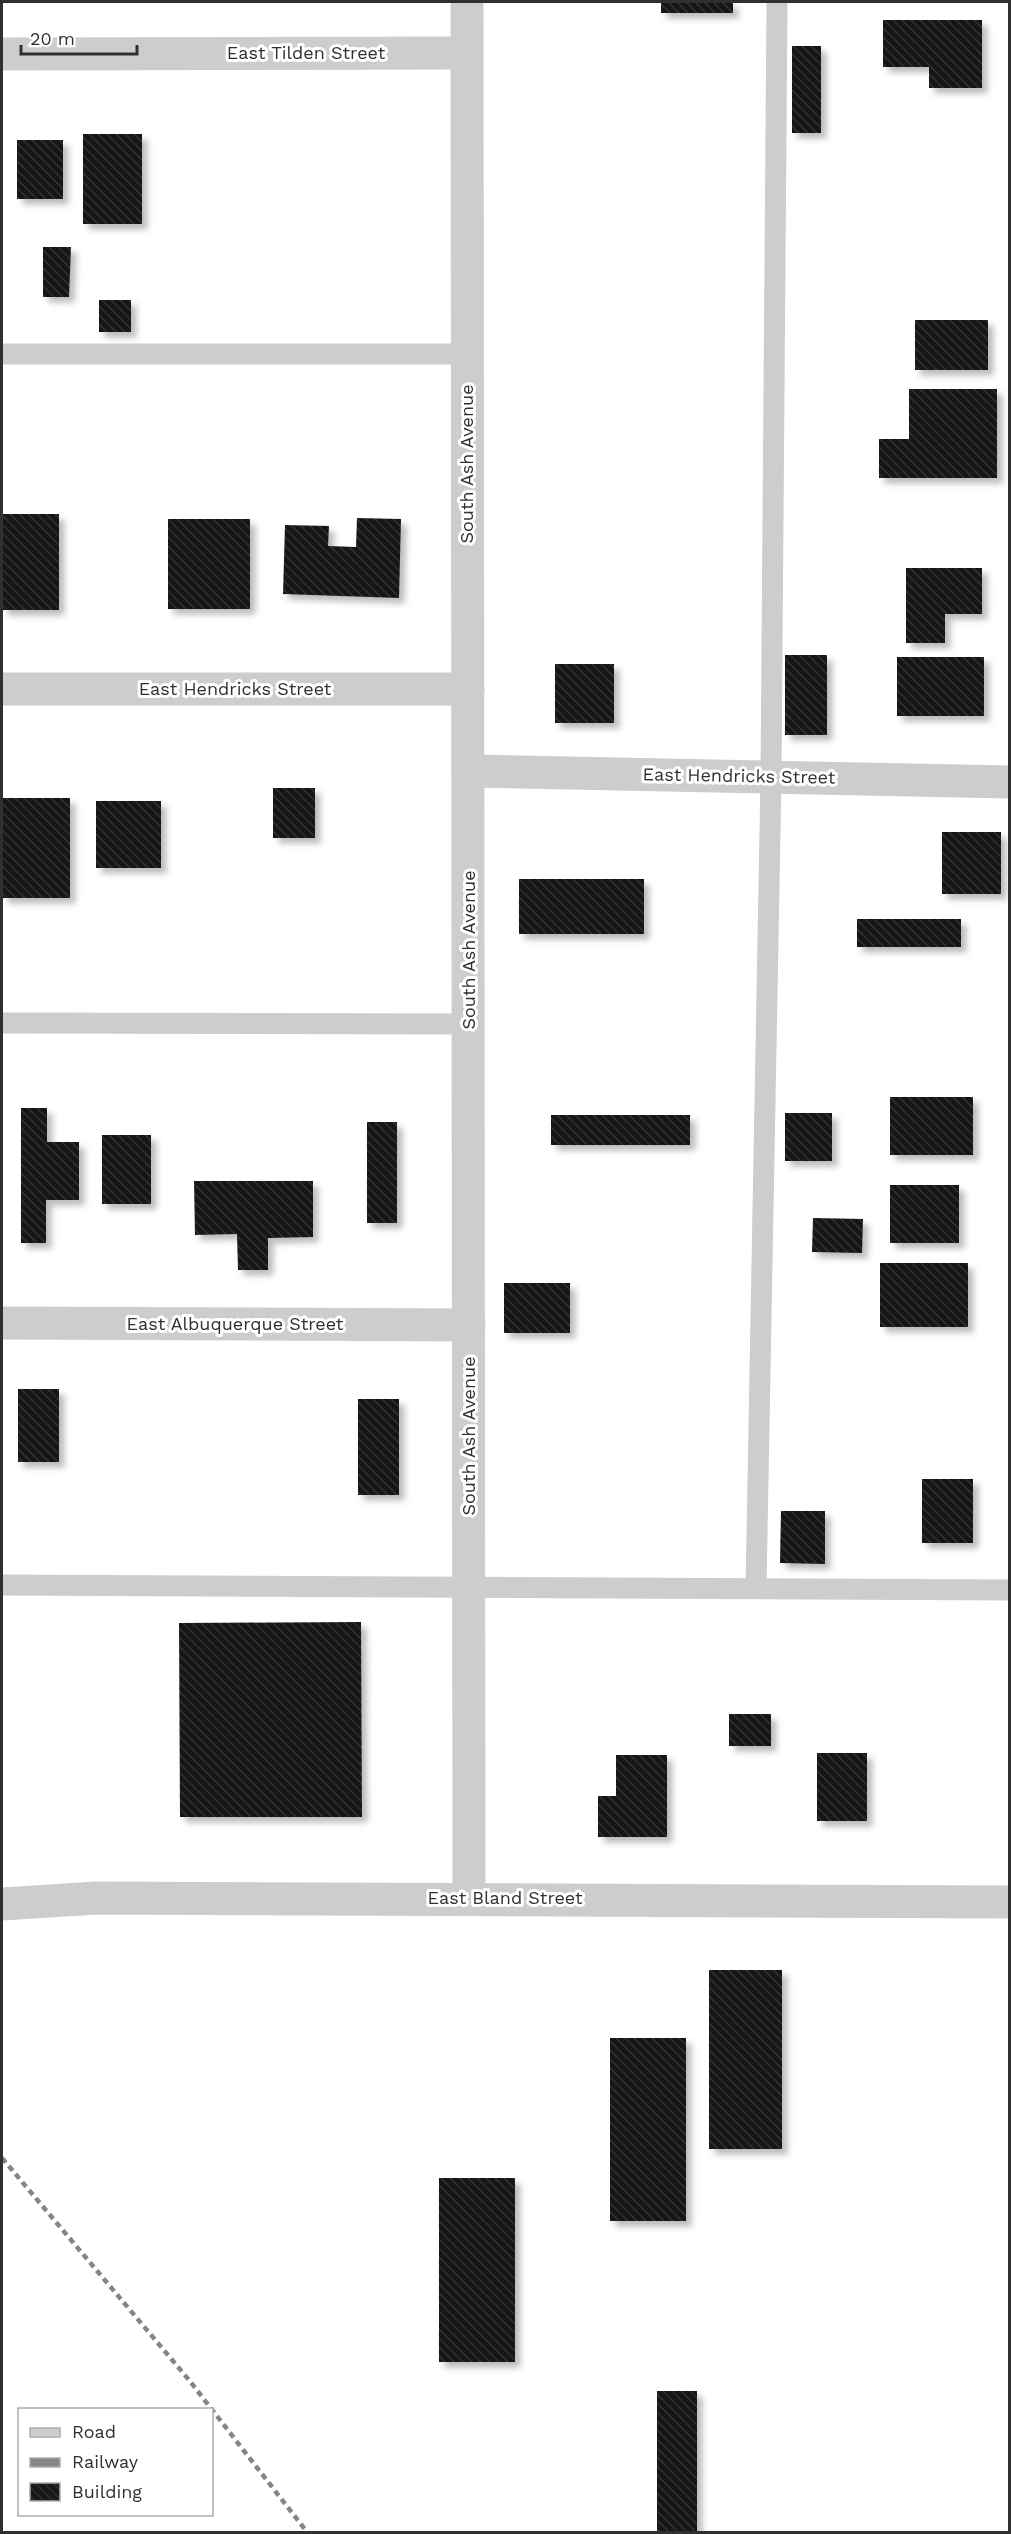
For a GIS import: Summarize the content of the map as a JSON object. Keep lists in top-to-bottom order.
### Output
{
  "streets": {
    "street": [
      "East Tilden Street",
      "South Ash Avenue",
      "East Hendricks Street",
      "East Albuquerque Street",
      "East Bland Street"
    ]
  },
  "crossings": [
    ["East Tilden Street", "South Ash Avenue"],
    ["South Ash Avenue", "East Hendricks Street"],
    ["South Ash Avenue", "East Albuquerque Street"],
    ["South Ash Avenue", "East Bland Street"]
  ],
  "legend": ["Road", "Railway", "Building"],
  "scale_bar": "20 m"
}
